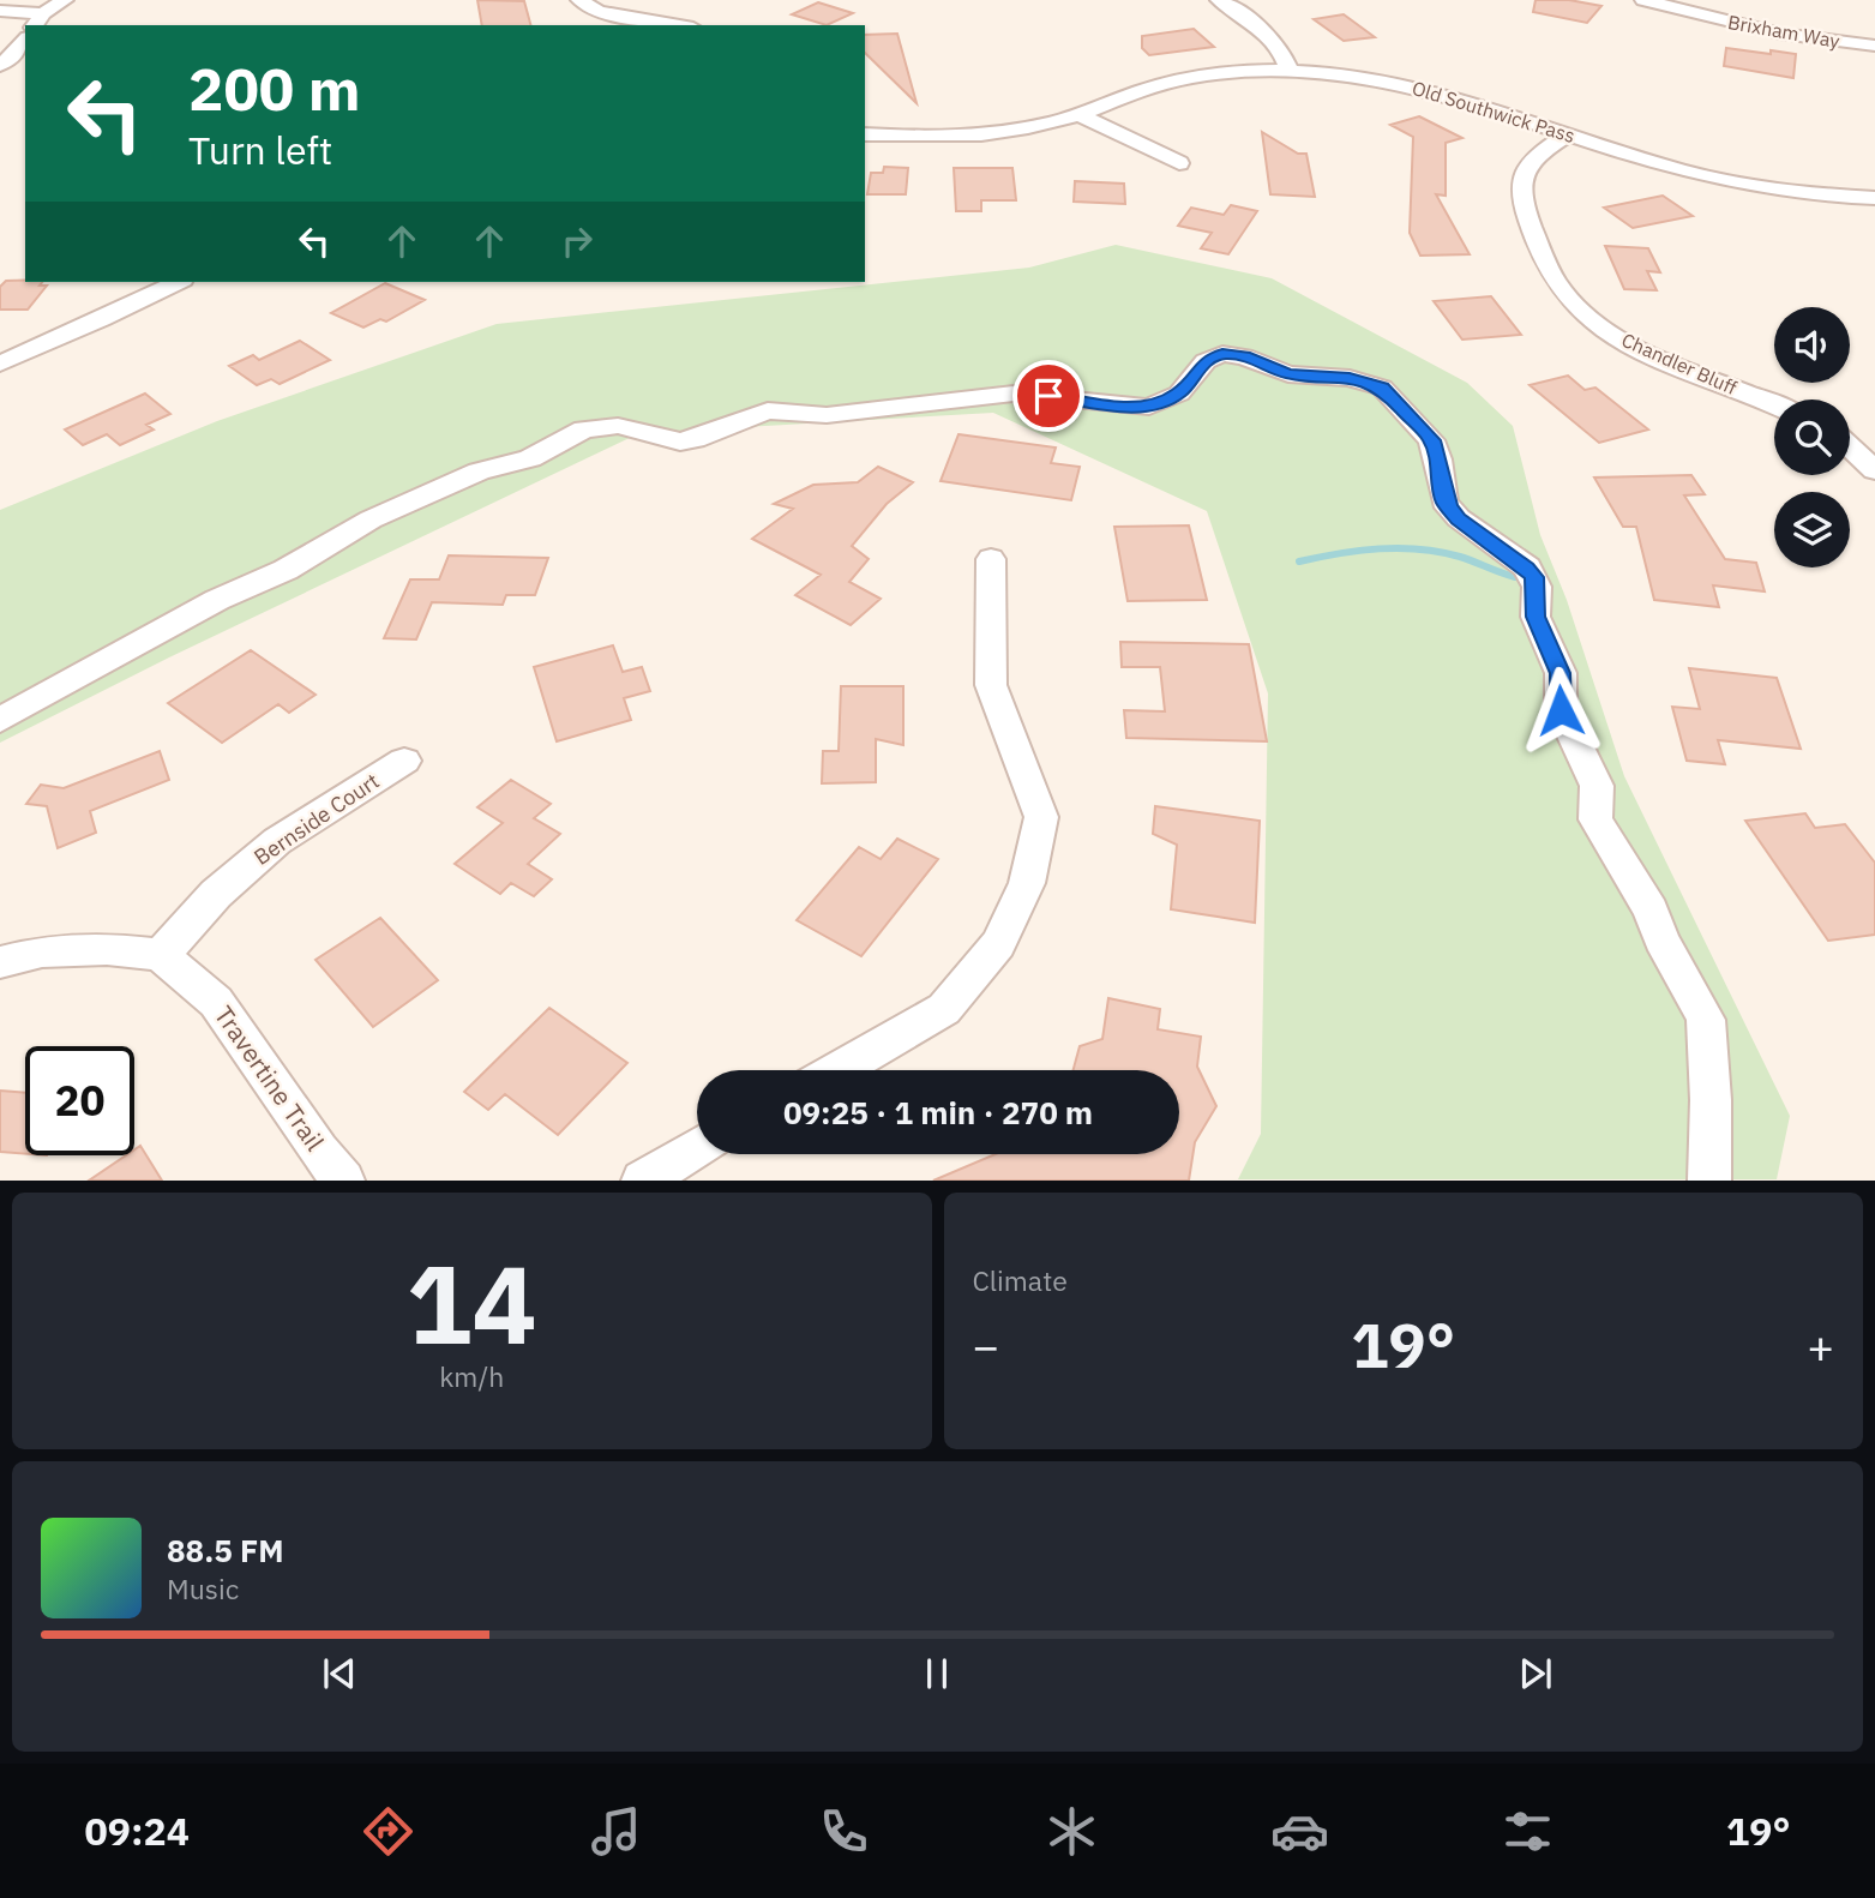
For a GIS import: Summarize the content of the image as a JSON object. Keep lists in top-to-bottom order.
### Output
{
  "streets": {
    "street": [
      "Brixham Way",
      "Old Southwick Pass",
      "Chandler Bluff",
      "Bernside Court",
      "Travertine Trail"
    ]
  },
  "crossings": [
    ["Old Southwick Pass", "Chandler Bluff"],
    ["Bernside Court", "Travertine Trail"]
  ],
  "page": {
    "turn": ["200 m", "Turn left"],
    "limit": "20",
    "trip": "09:25 · 1 min · 270 m",
    "tile": [
      ["14", "km/h"],
      "Climate"
    ],
    "heat": ["−", "19°", "+"],
    "song": ["88.5 FM", "Music"],
    "tabs": ["09:24", "19°"]
  }
}
